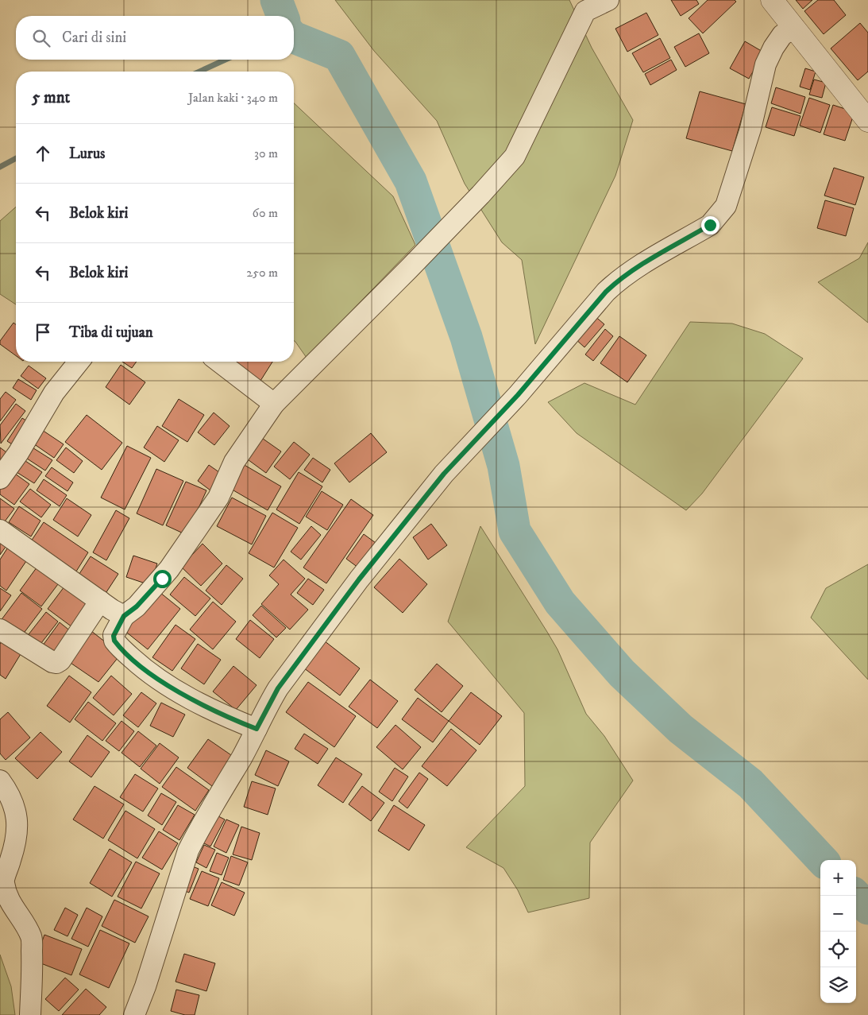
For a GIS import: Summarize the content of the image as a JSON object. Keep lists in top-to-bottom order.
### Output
{
  "page": {
    "search": "Cari di sini",
    "heading": ["5 mnt", "Jalan kaki · 340 m"],
    "list": [
      ["Lurus", "30 m"],
      ["Belok kiri", "60 m"],
      ["Belok kiri", "250 m"],
      "Tiba di tujuan"
    ],
    "map_buttons": ["+", "−"]
  }
}
